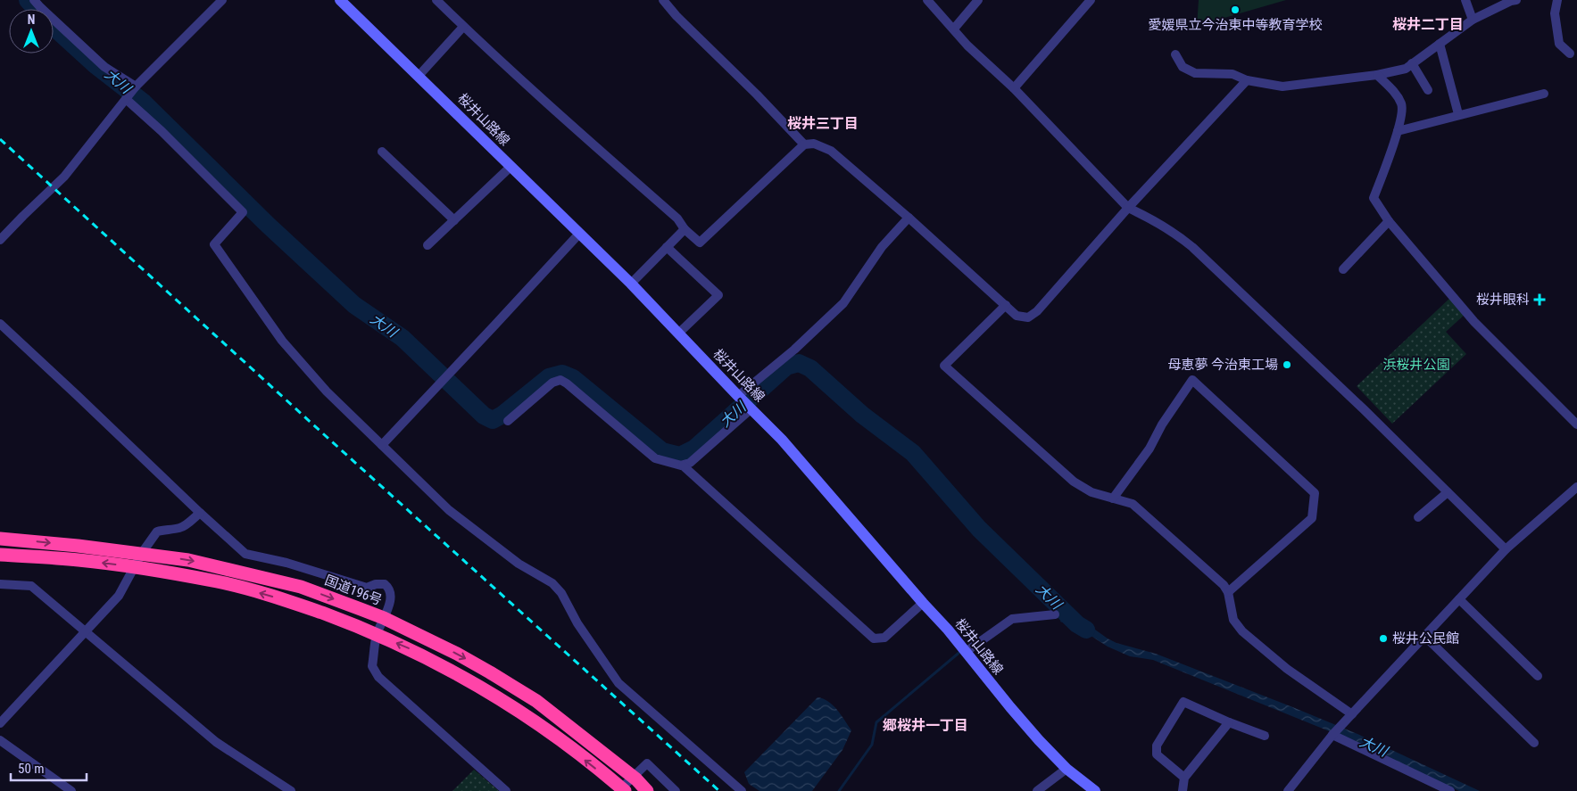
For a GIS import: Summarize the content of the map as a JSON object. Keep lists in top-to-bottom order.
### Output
{
  "streets": {
    "highway": ["国道196号"],
    "main road": ["桜井山路線"]
  },
  "districts": ["桜井二丁目", "桜井三丁目", "郷桜井一丁目"],
  "water": ["大川"],
  "parks": ["浜桜井公園"],
  "places": {
    "other": ["愛媛県立今治東中等教育学校", "母恵夢 今治東工場", "桜井公民館"],
    "health": ["桜井眼科"]
  },
  "scale_bar": "50 m",
  "north": "top"
}
